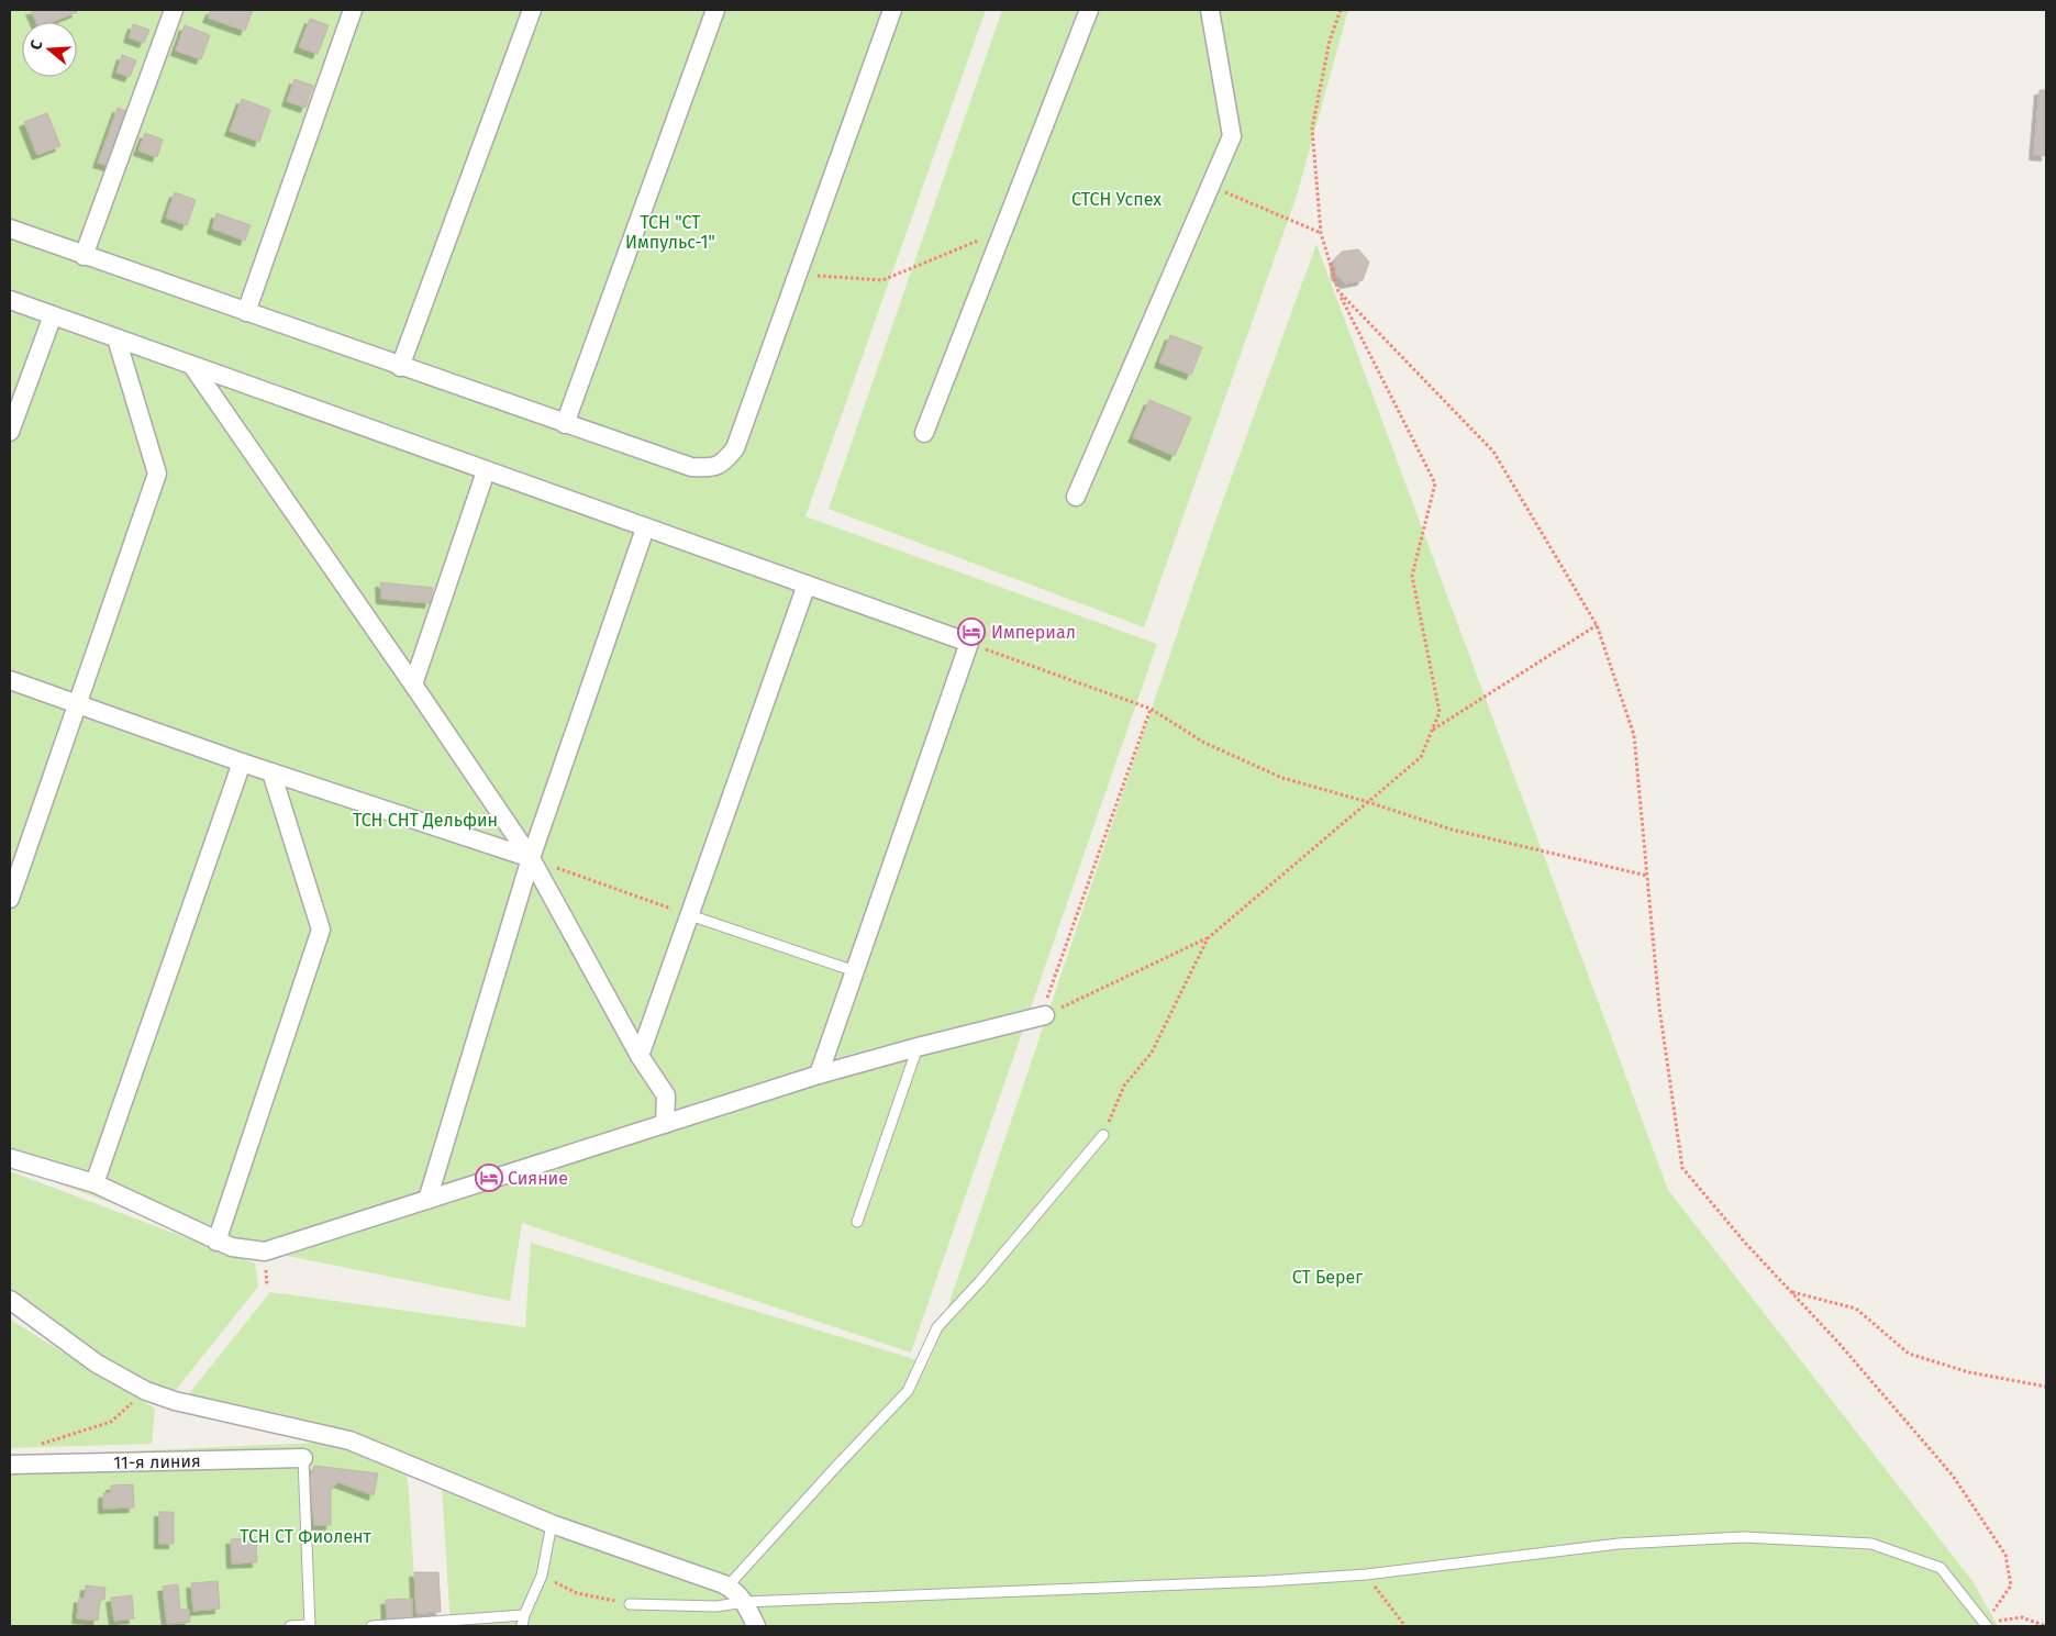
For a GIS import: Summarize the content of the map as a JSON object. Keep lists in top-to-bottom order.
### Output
{
  "streets": {
    "street": ["11-я линия"]
  },
  "parks": [
    "СТСН Успех",
    "ТСН \"СТ Импульс-1\"",
    "ТСН СНТ Дельфин",
    "СТ Берег",
    "ТСН СТ Фиолент"
  ],
  "places": {
    "hotel": ["Империал", "Сияние"]
  },
  "north": "left"
}
